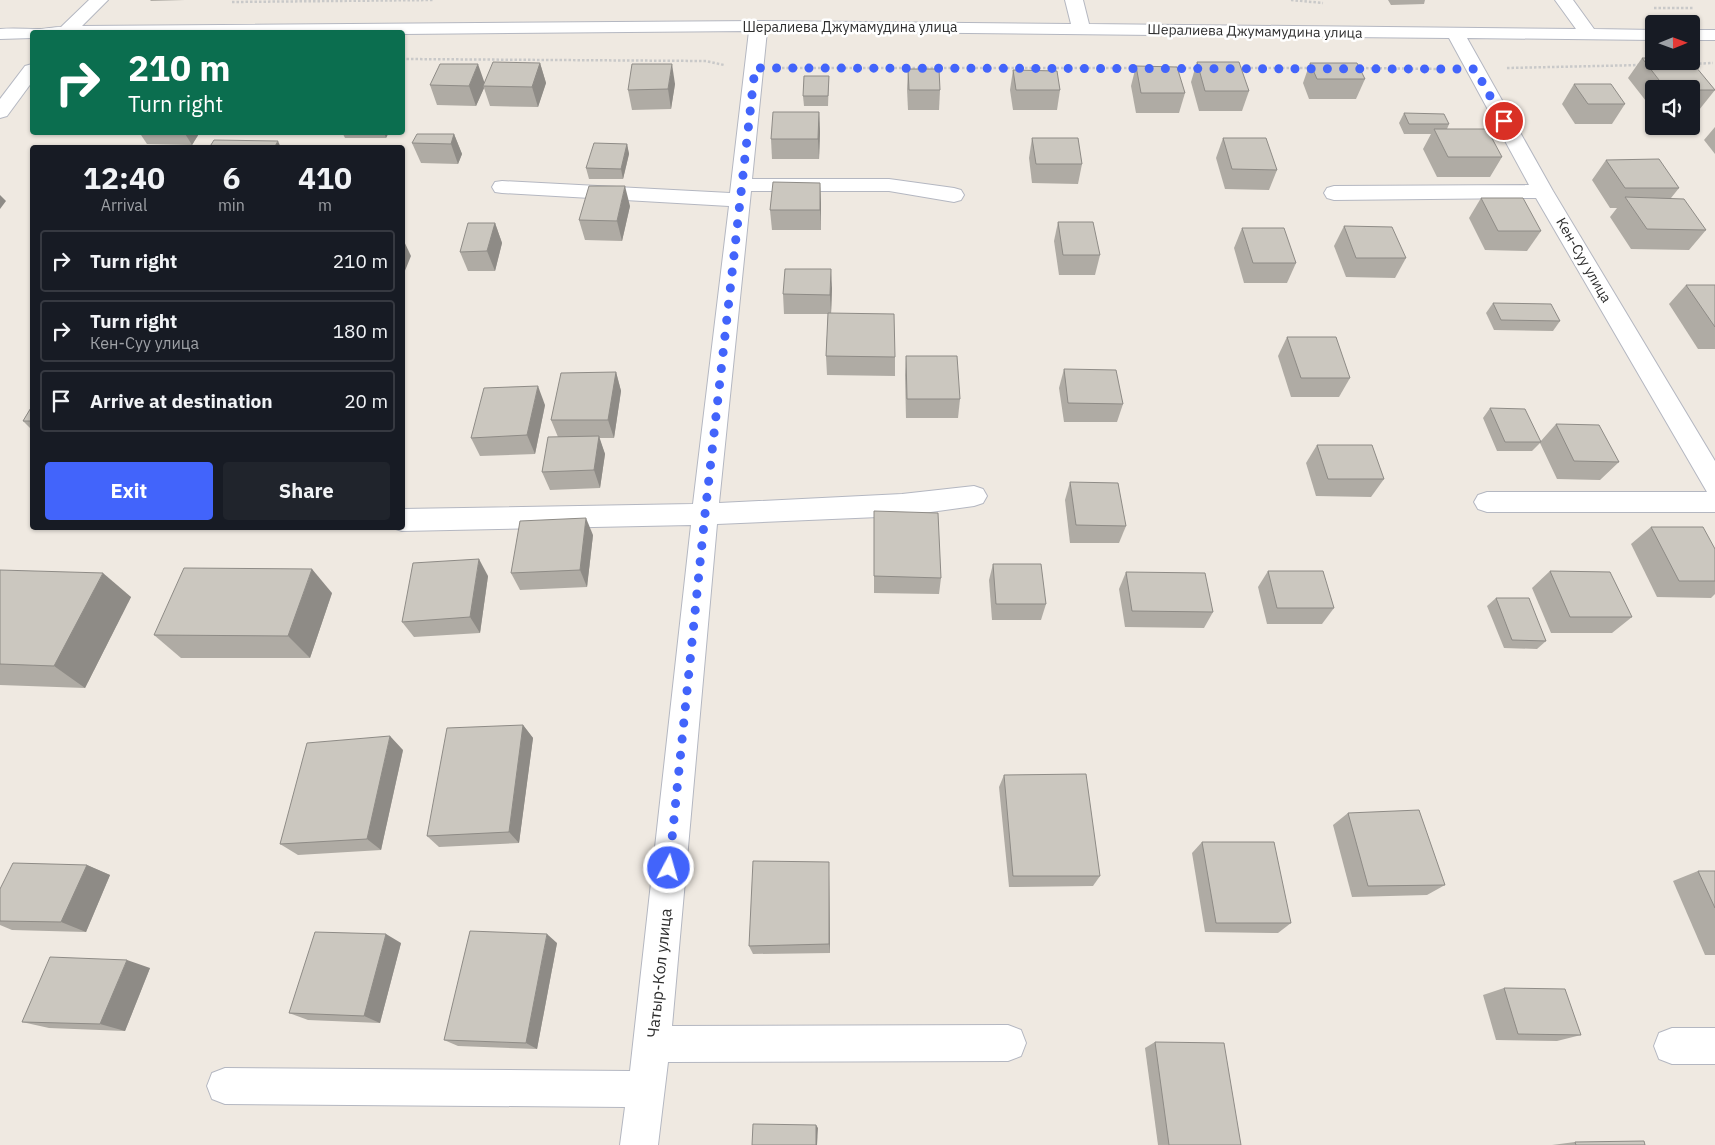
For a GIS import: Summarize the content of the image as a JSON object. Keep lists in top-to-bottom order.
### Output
{
  "streets": {
    "street": ["Шералиева Джумамудина улица", "Кен-Суу улица", "Чатыр-Кол улица"]
  },
  "crossings": [
    ["Шералиева Джумамудина улица", "Кен-Суу улица"],
    ["Шералиева Джумамудина улица", "Чатыр-Кол улица"]
  ],
  "north": "right",
  "page": {
    "turn": ["210 m", "Turn right"],
    "eta": [
      "12:40",
      "Arrival",
      "6",
      "min",
      "410",
      "m"
    ],
    "list": [
      {
        "name": "Turn right",
        "value": "210 m"
      },
      {
        "name": "Turn right",
        "note": "Кен-Суу улица",
        "value": "180 m"
      },
      {
        "name": "Arrive at destination",
        "value": "20 m"
      }
    ],
    "buttons": ["Exit", "Share"]
  }
}
